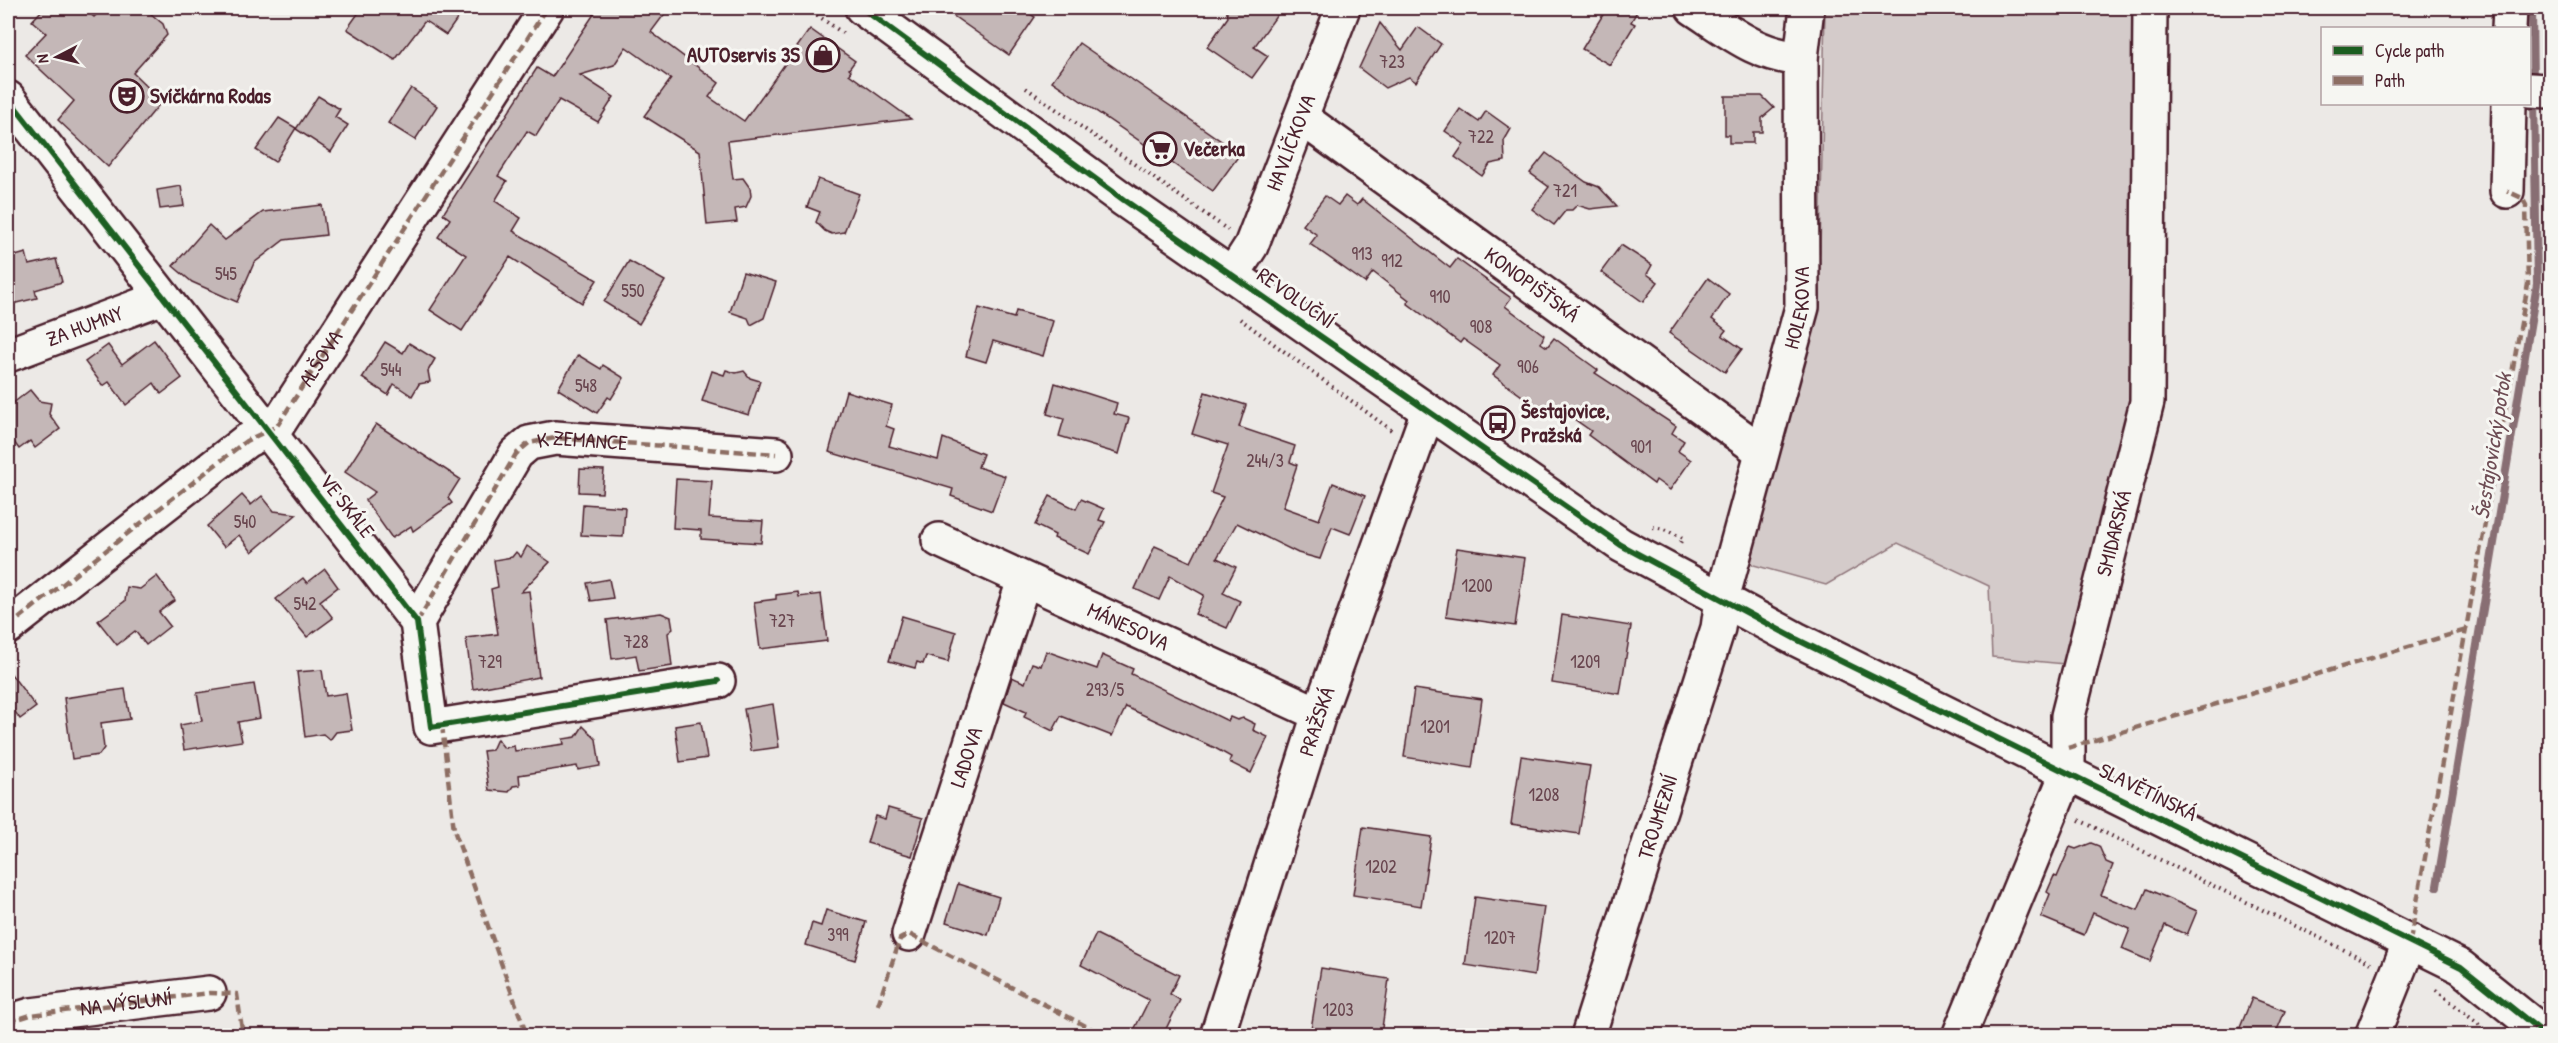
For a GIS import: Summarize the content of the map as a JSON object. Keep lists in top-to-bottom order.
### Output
{
  "streets": {
    "street": [
      "HAVLÍČKOVA",
      "KONOPIŠŤSKÁ",
      "REVOLUČNÍ",
      "HOLEKOVA",
      "ZA HUMNY",
      "ALŠOVA",
      "K ZEMANCE",
      "VE SKÁLE",
      "SMIDARSKÁ",
      "MÁNESOVA",
      "PRAŽSKÁ",
      "LADOVA",
      "SLAVĚTÍNSKÁ",
      "TROJMEZNÍ",
      "NA VÝSLUNÍ"
    ]
  },
  "crossings": [
    ["HAVLÍČKOVA", "KONOPIŠŤSKÁ"],
    ["HAVLÍČKOVA", "REVOLUČNÍ"],
    ["KONOPIŠŤSKÁ", "HOLEKOVA"],
    ["REVOLUČNÍ", "HOLEKOVA"],
    ["REVOLUČNÍ", "PRAŽSKÁ"],
    ["REVOLUČNÍ", "SLAVĚTÍNSKÁ"],
    ["REVOLUČNÍ", "TROJMEZNÍ"],
    ["HOLEKOVA", "SLAVĚTÍNSKÁ"],
    ["HOLEKOVA", "TROJMEZNÍ"],
    ["ZA HUMNY", "VE SKÁLE"],
    ["ALŠOVA", "VE SKÁLE"],
    ["K ZEMANCE", "VE SKÁLE"],
    ["SMIDARSKÁ", "SLAVĚTÍNSKÁ"],
    ["MÁNESOVA", "PRAŽSKÁ"],
    ["MÁNESOVA", "LADOVA"],
    ["SLAVĚTÍNSKÁ", "TROJMEZNÍ"]
  ],
  "water": ["Šestajovický potok"],
  "places": {
    "shop": ["AUTOservis 3S"],
    "theatre": ["Svíčkárna Rodas"],
    "supermarket": ["Večerka"],
    "bus stop": ["Šestajovice, Pražská"]
  },
  "house_numbers": [
    "723",
    "722",
    "721",
    "913",
    "912",
    "545",
    "550",
    "910",
    "908",
    "906",
    "544",
    "548",
    "901",
    "244/3",
    "540",
    "1200",
    "542",
    "727",
    "728",
    "729",
    "1209",
    "293/5",
    "1201",
    "1208",
    "1202",
    "399",
    "1207",
    "1203"
  ],
  "legend": ["Cycle path", "Path"],
  "north": "left"
}
